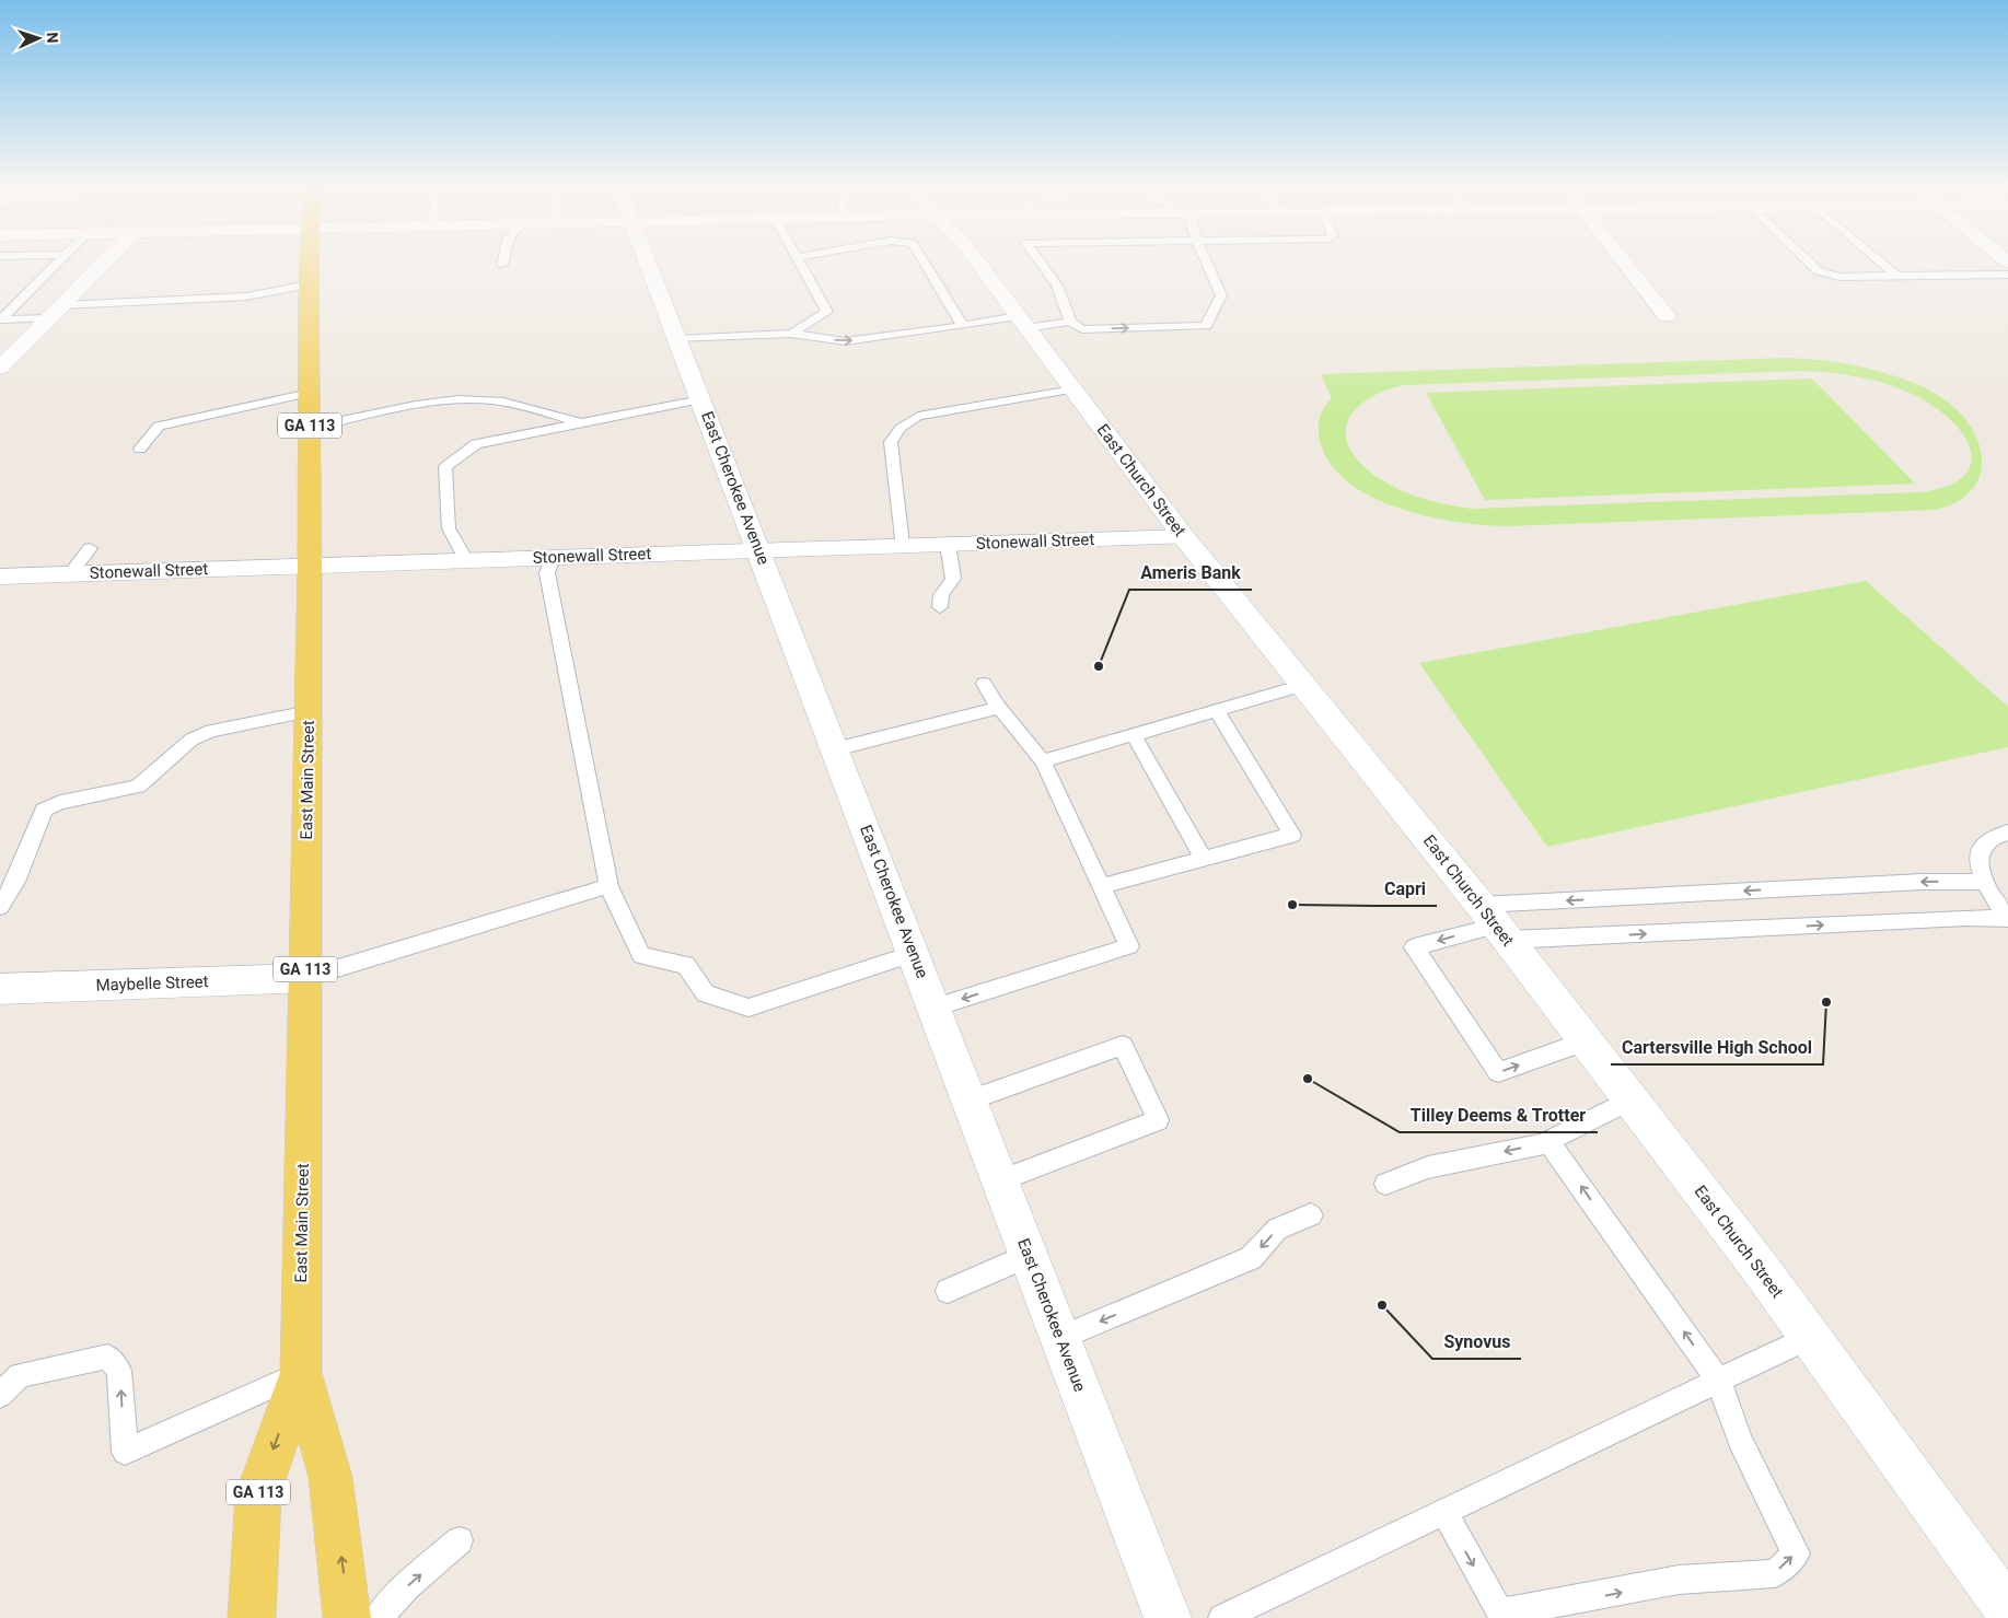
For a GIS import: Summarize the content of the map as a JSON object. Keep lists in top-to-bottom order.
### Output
{
  "streets": {
    "main road": [
      "GA 113",
      "East Church Street",
      "East Cherokee Avenue",
      "Stonewall Street",
      "East Main Street",
      "Maybelle Street"
    ]
  },
  "crossings": [
    ["East Church Street", "Stonewall Street"],
    ["East Cherokee Avenue", "Stonewall Street"],
    ["Stonewall Street", "East Main Street"],
    ["East Main Street", "Maybelle Street"]
  ],
  "places": [
    "Ameris Bank",
    "Capri",
    "Cartersville High School",
    "Tilley Deems & Trotter",
    "Synovus"
  ],
  "north": "right"
}
